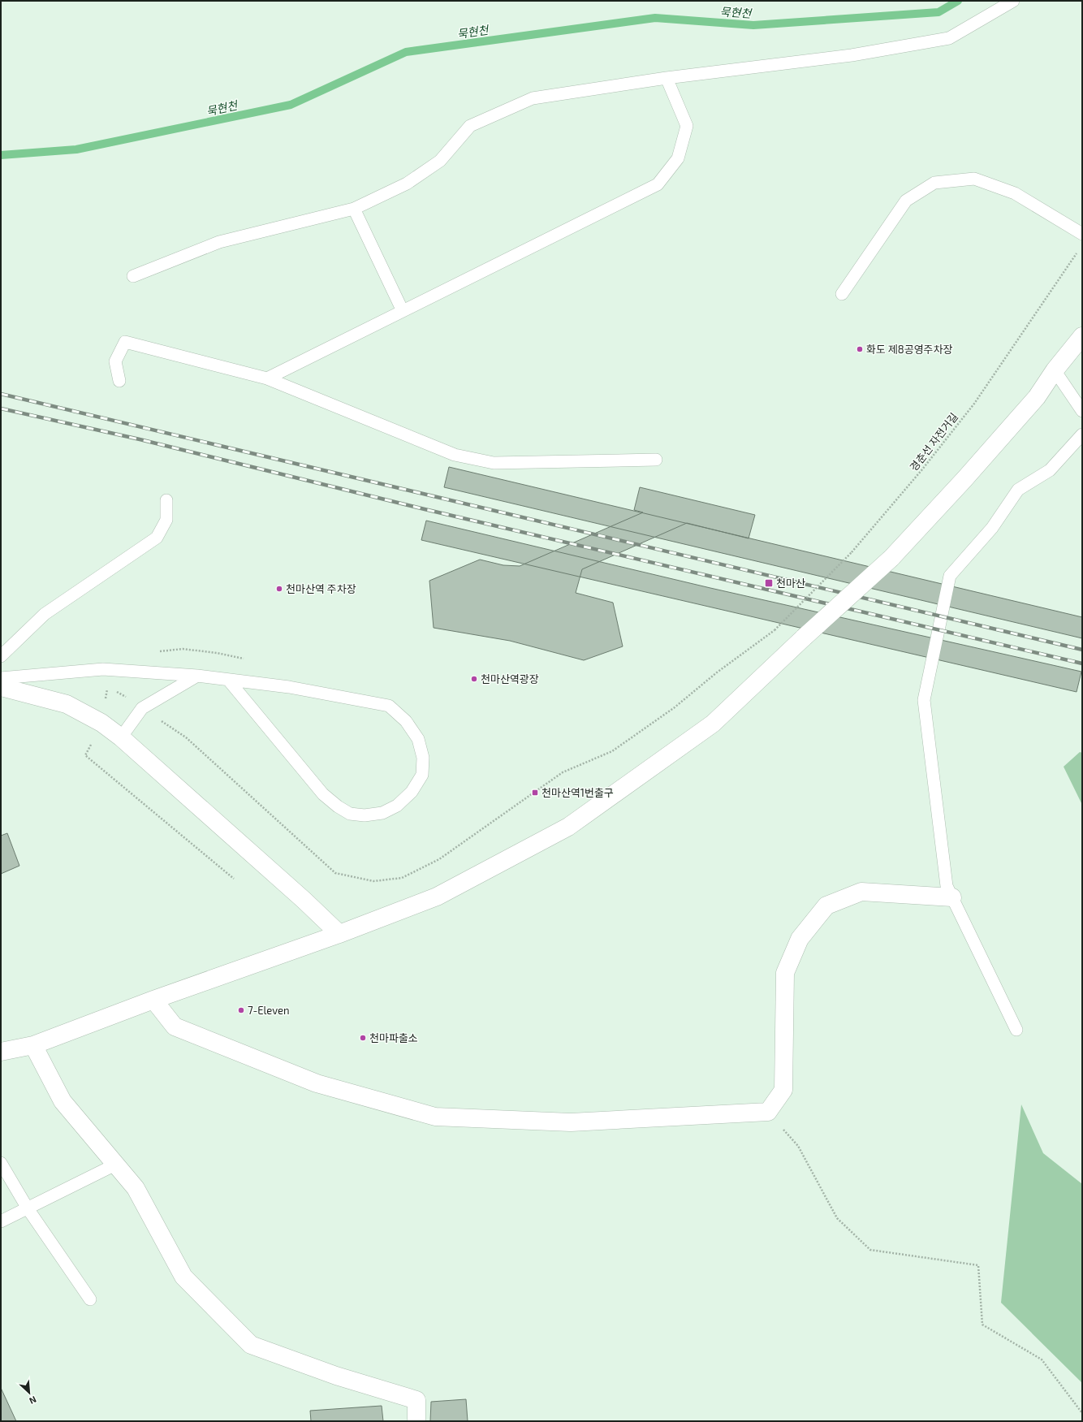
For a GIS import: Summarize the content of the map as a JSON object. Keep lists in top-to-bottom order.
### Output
{
  "streets": {
    "path": ["경춘선 자전거길"]
  },
  "water": ["묵현천"],
  "places": {
    "other": [
      "화도 제8공영주차장",
      "천마산역 주차장",
      "천마산역광장",
      "7-Eleven",
      "천마파출소"
    ],
    "transit": ["천마산", "천마산역1번출구"]
  },
  "north": "bottom right"
}
